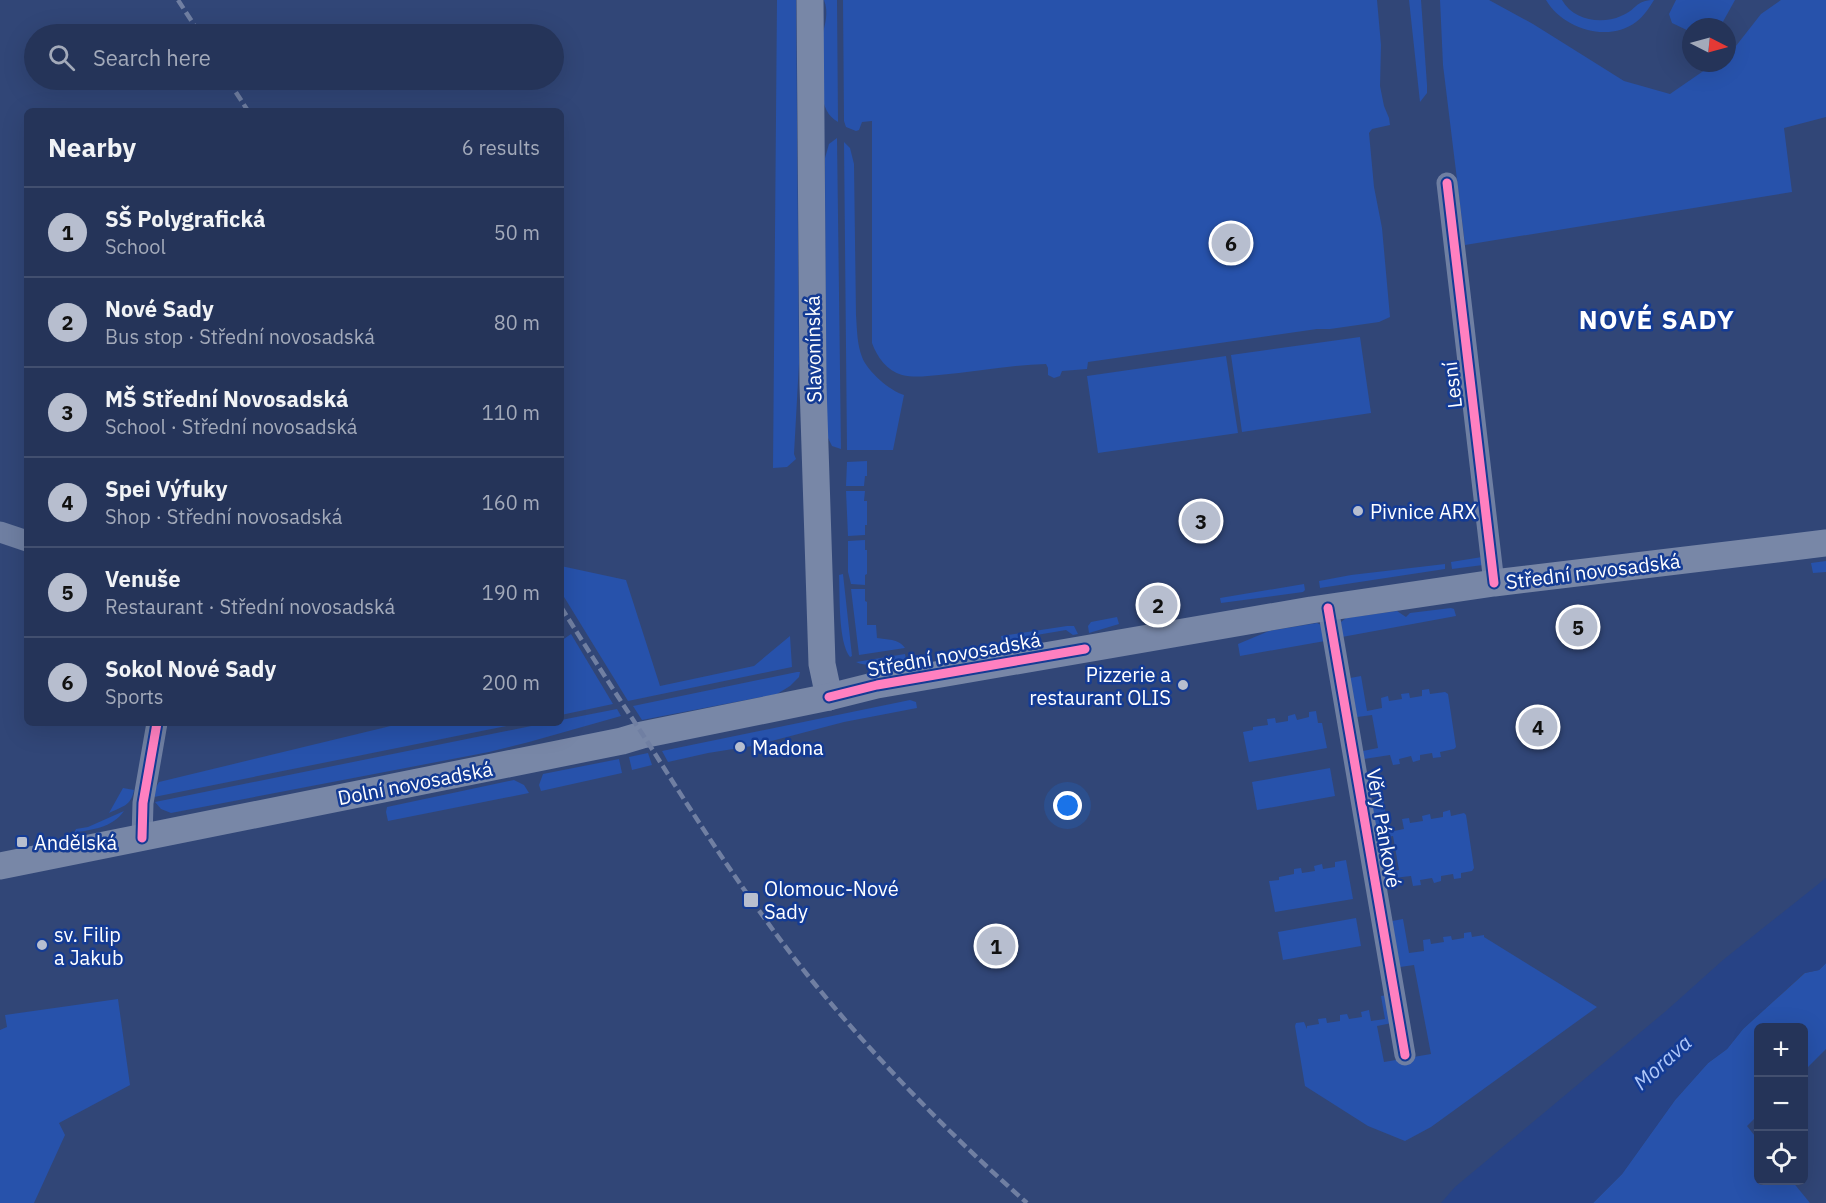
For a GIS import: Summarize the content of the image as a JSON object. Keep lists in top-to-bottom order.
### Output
{
  "streets": {
    "main road": ["Slavonínská", "Střední novosadská", "Dolní novosadská"],
    "street": ["Lesní", "Věry Pánkové"]
  },
  "crossings": [
    ["Slavonínská", "Střední novosadská"],
    ["Slavonínská", "Dolní novosadská"],
    ["Lesní", "Střední novosadská"],
    ["Střední novosadská", "Dolní novosadská"],
    ["Střední novosadská", "Věry Pánkové"]
  ],
  "districts": ["NOVÉ SADY"],
  "water": ["Morava"],
  "places": {
    "other": [
      "Pivnice ARX",
      "Pizzerie a restaurant OLIS",
      "Madona",
      "sv. Filip a Jakub"
    ],
    "transit": ["Andělská", "Olomouc-Nové Sady"]
  },
  "north": "right",
  "page": {
    "search": "Search here",
    "heading": ["Nearby", "6 results"],
    "list": [
      {
        "mark": "1",
        "name": "SŠ Polygrafická",
        "note": "School",
        "value": "50 m"
      },
      {
        "mark": "2",
        "name": "Nové Sady",
        "note": "Bus stop · Střední novosadská",
        "value": "80 m"
      },
      {
        "mark": "3",
        "name": "MŠ Střední Novosadská",
        "note": "School · Střední novosadská",
        "value": "110 m"
      },
      {
        "mark": "4",
        "name": "Spei Výfuky",
        "note": "Shop · Střední novosadská",
        "value": "160 m"
      },
      {
        "mark": "5",
        "name": "Venuše",
        "note": "Restaurant · Střední novosadská",
        "value": "190 m"
      },
      {
        "mark": "6",
        "name": "Sokol Nové Sady",
        "note": "Sports",
        "value": "200 m"
      }
    ],
    "pins": [
      "6",
      "3",
      "2",
      "5",
      "4",
      "1"
    ],
    "map_buttons": ["+", "−"]
  }
}
